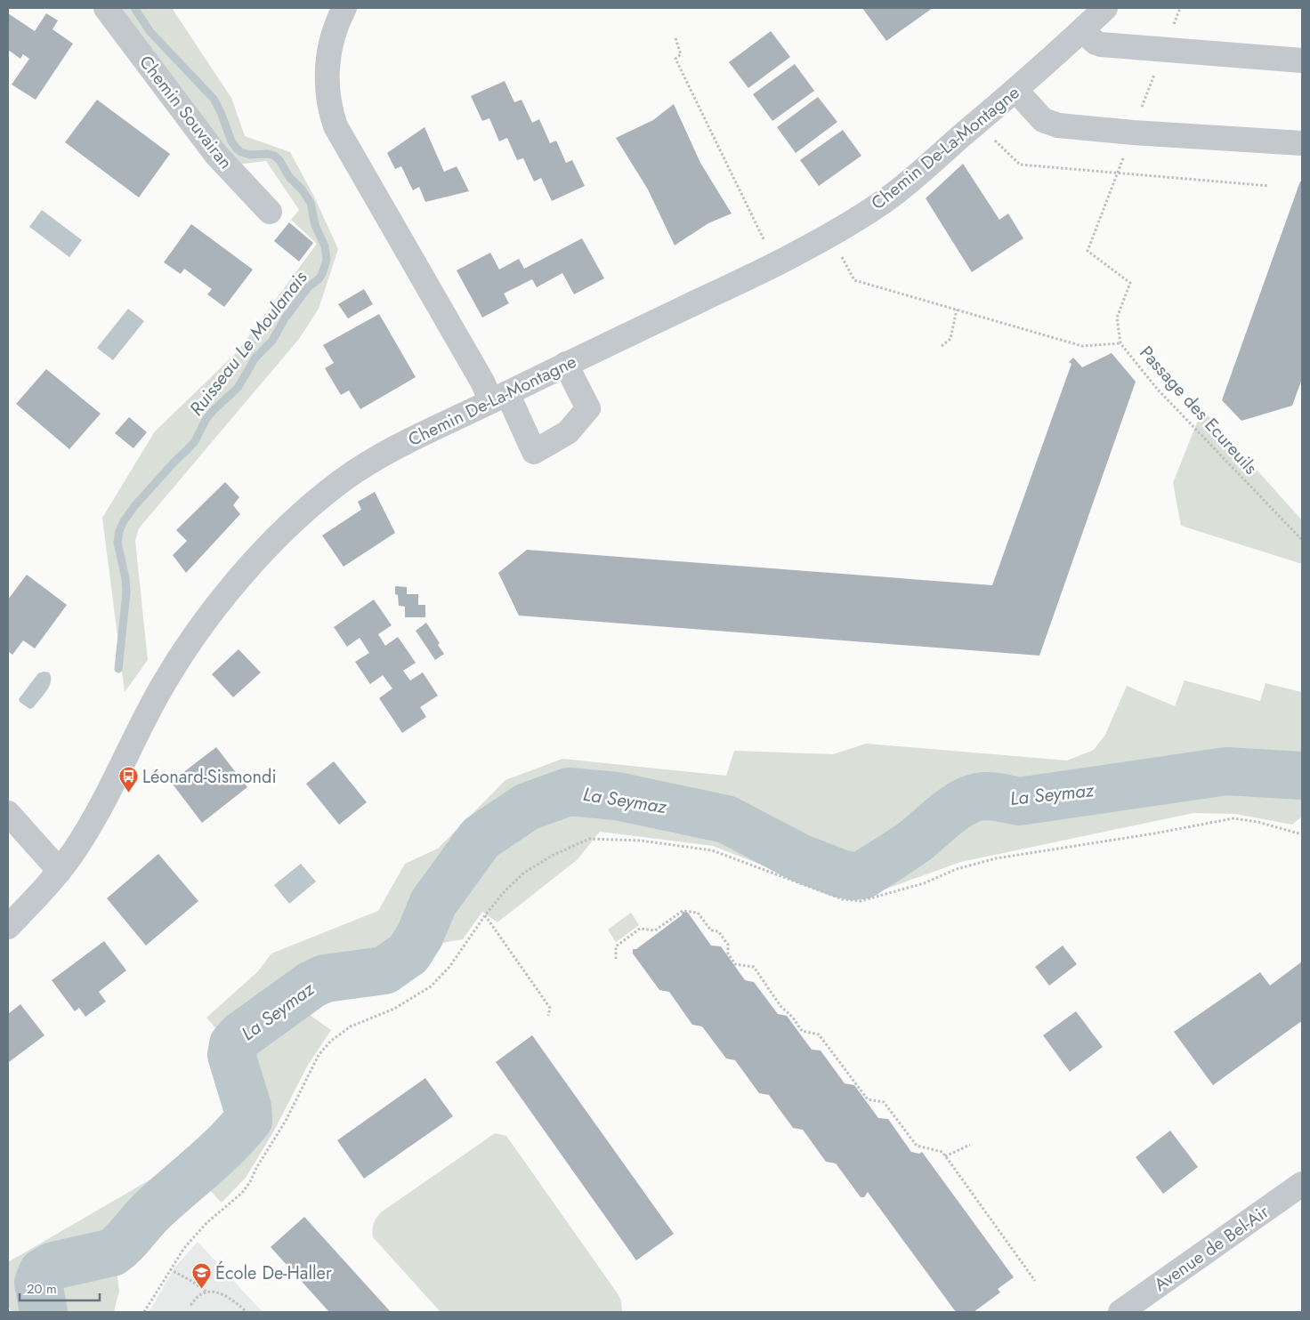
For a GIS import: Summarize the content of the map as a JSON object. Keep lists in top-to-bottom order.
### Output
{
  "streets": {
    "street": ["Chemin Souvairan", "Chemin De-La-Montagne", "Avenue de Bel-Air"],
    "path": ["Passage des Ecureuils"]
  },
  "water": ["Ruisseau Le Moulanais", "La Seymaz"],
  "places": {
    "bus stop": ["Léonard-Sismondi"],
    "school or university": ["École De-Haller"]
  },
  "scale_bar": "20 m"
}
